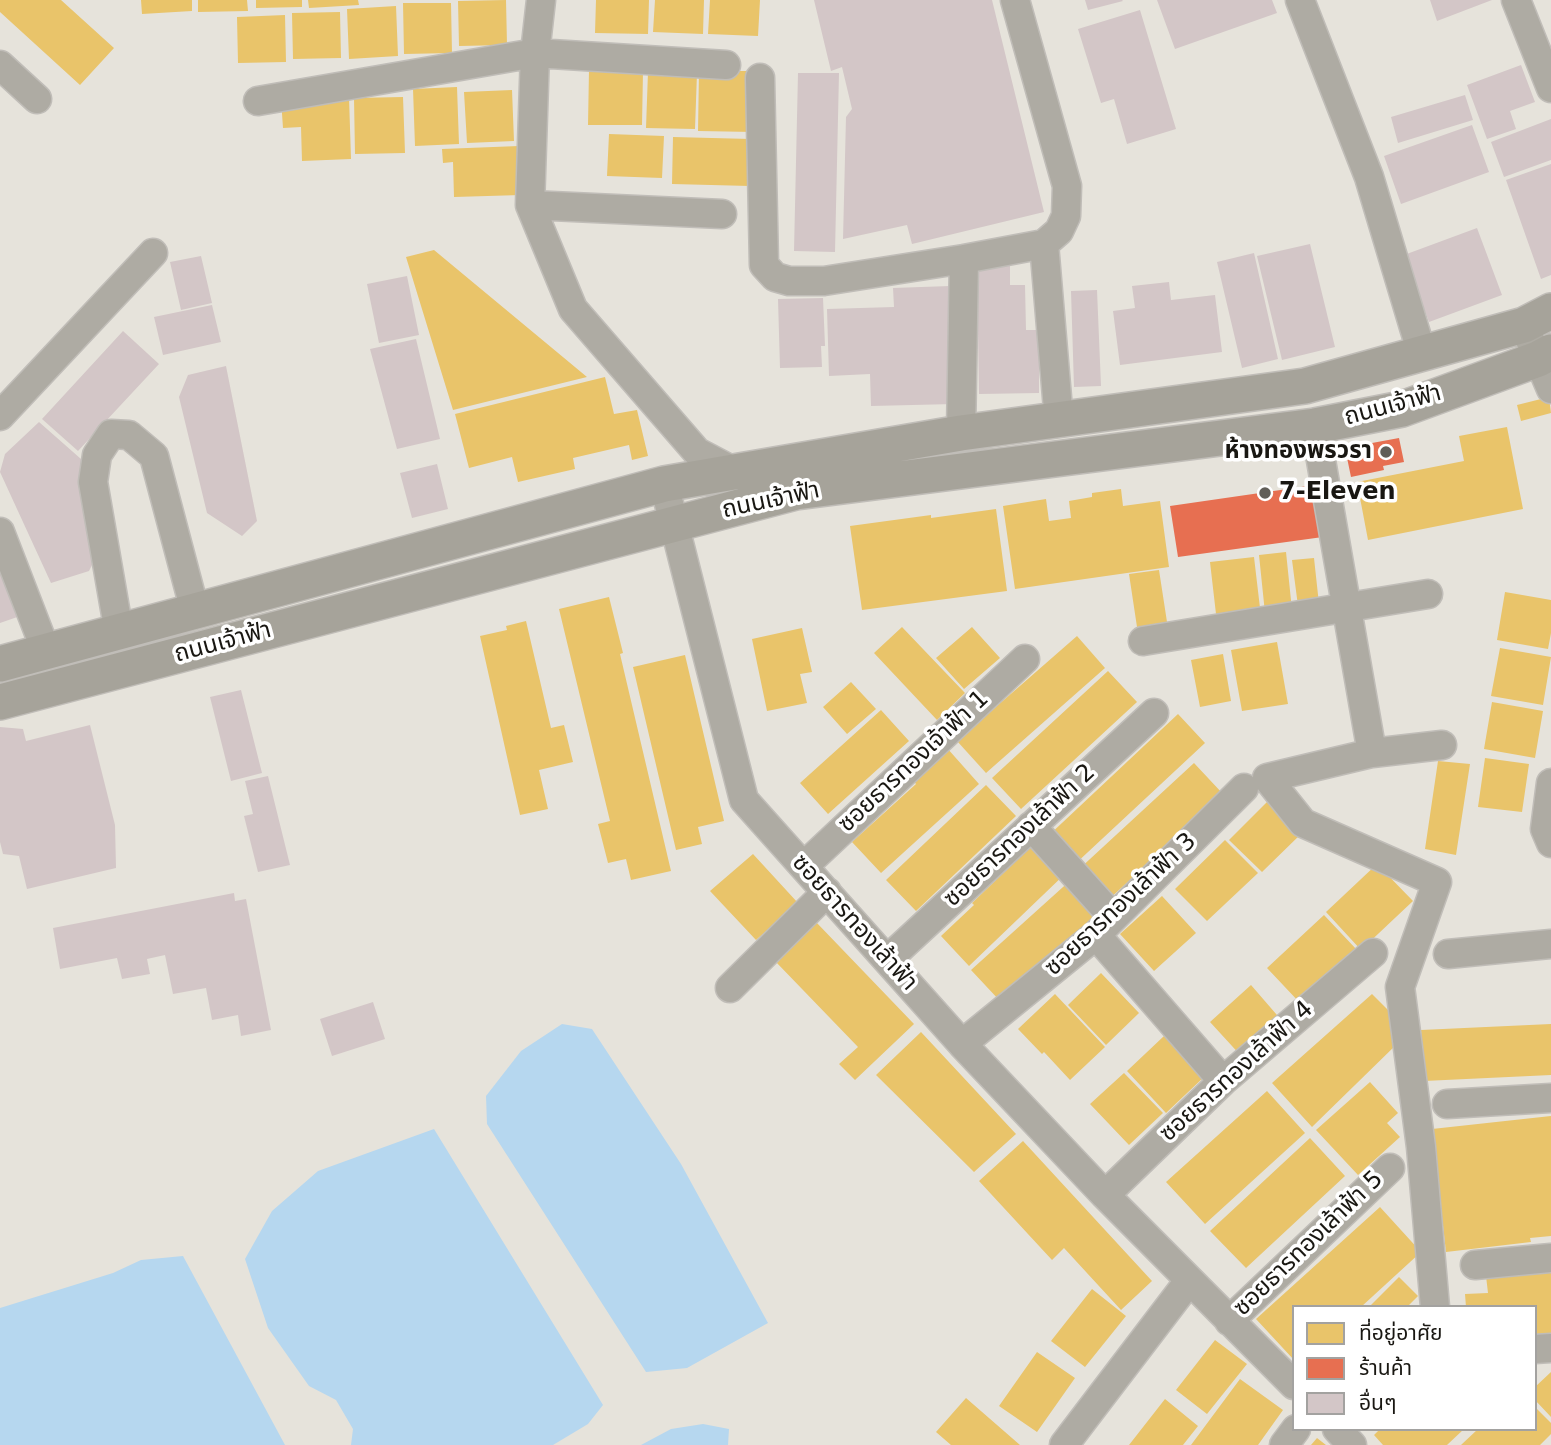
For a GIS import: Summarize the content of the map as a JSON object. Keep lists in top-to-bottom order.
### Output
{
  "streets": {
    "main road": ["ถนนเจ้าฟ้า"],
    "street": [
      "ซอยธารทองเจ้าฟ้า 1",
      "ซอยธารทองเล้าฟ้า 2",
      "ซอยธารทองเล้าฟ้า 3",
      "ซอยธารทองเล้าฟ้า",
      "ซอยธารทองเล้าฟ้า 4",
      "ซอยธารทองเล้าฟ้า 5"
    ]
  },
  "crossings": [
    ["ถนนเจ้าฟ้า", "ซอยธารทองเล้าฟ้า"],
    ["ซอยธารทองเจ้าฟ้า 1", "ซอยธารทองเล้าฟ้า"],
    ["ซอยธารทองเล้าฟ้า 2", "ซอยธารทองเล้าฟ้า"],
    ["ซอยธารทองเล้าฟ้า 3", "ซอยธารทองเล้าฟ้า"],
    ["ซอยธารทองเล้าฟ้า", "ซอยธารทองเล้าฟ้า 4"],
    ["ซอยธารทองเล้าฟ้า", "ซอยธารทองเล้าฟ้า 5"]
  ],
  "places": ["ห้างทองพรวรา", "7-Eleven"],
  "legend": ["ที่อยู่อาศัย", "ร้านค้า", "อื่นๆ"]
}
